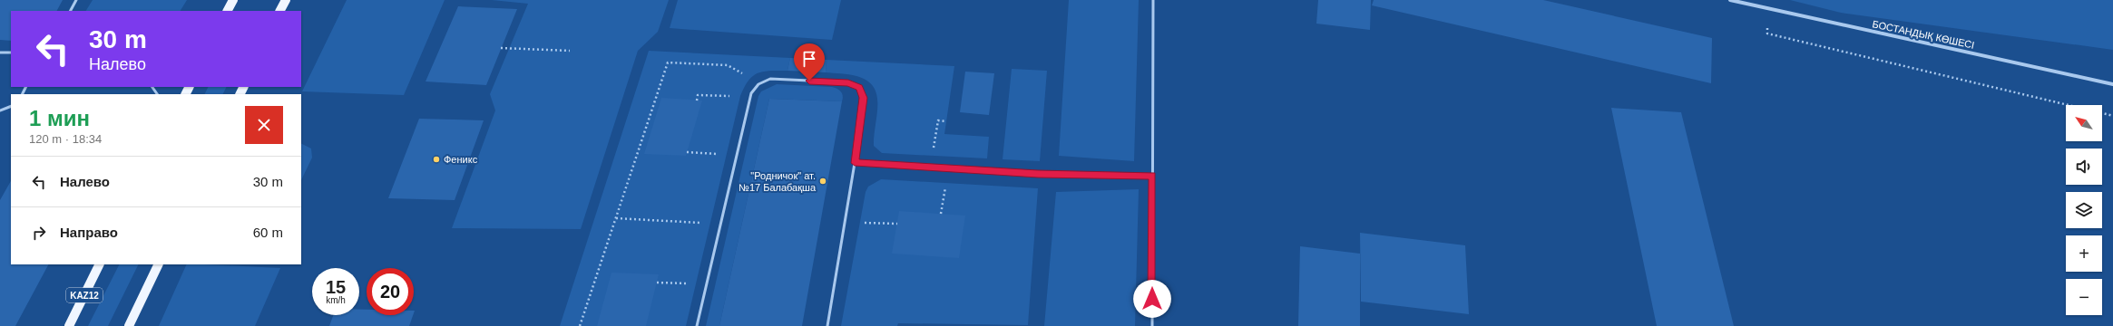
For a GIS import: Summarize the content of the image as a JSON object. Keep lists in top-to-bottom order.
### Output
{
  "streets": {
    "main road": ["KAZ12"],
    "street": ["БОСТАНДЫҚ КӨШЕСІ"]
  },
  "places": ["Феникс", "\"Родничок\" ат. №17 Балабақша"],
  "north": "top left",
  "page": {
    "turn": ["30 m", "Налево"],
    "heading": ["1 мин", "120 m · 18:34"],
    "map_buttons": ["+", "−"],
    "list": [
      {
        "name": "Налево",
        "value": "30 m"
      },
      {
        "name": "Направо",
        "value": "60 m"
      }
    ],
    "speed": "15 km/h",
    "limit": "20"
  }
}
